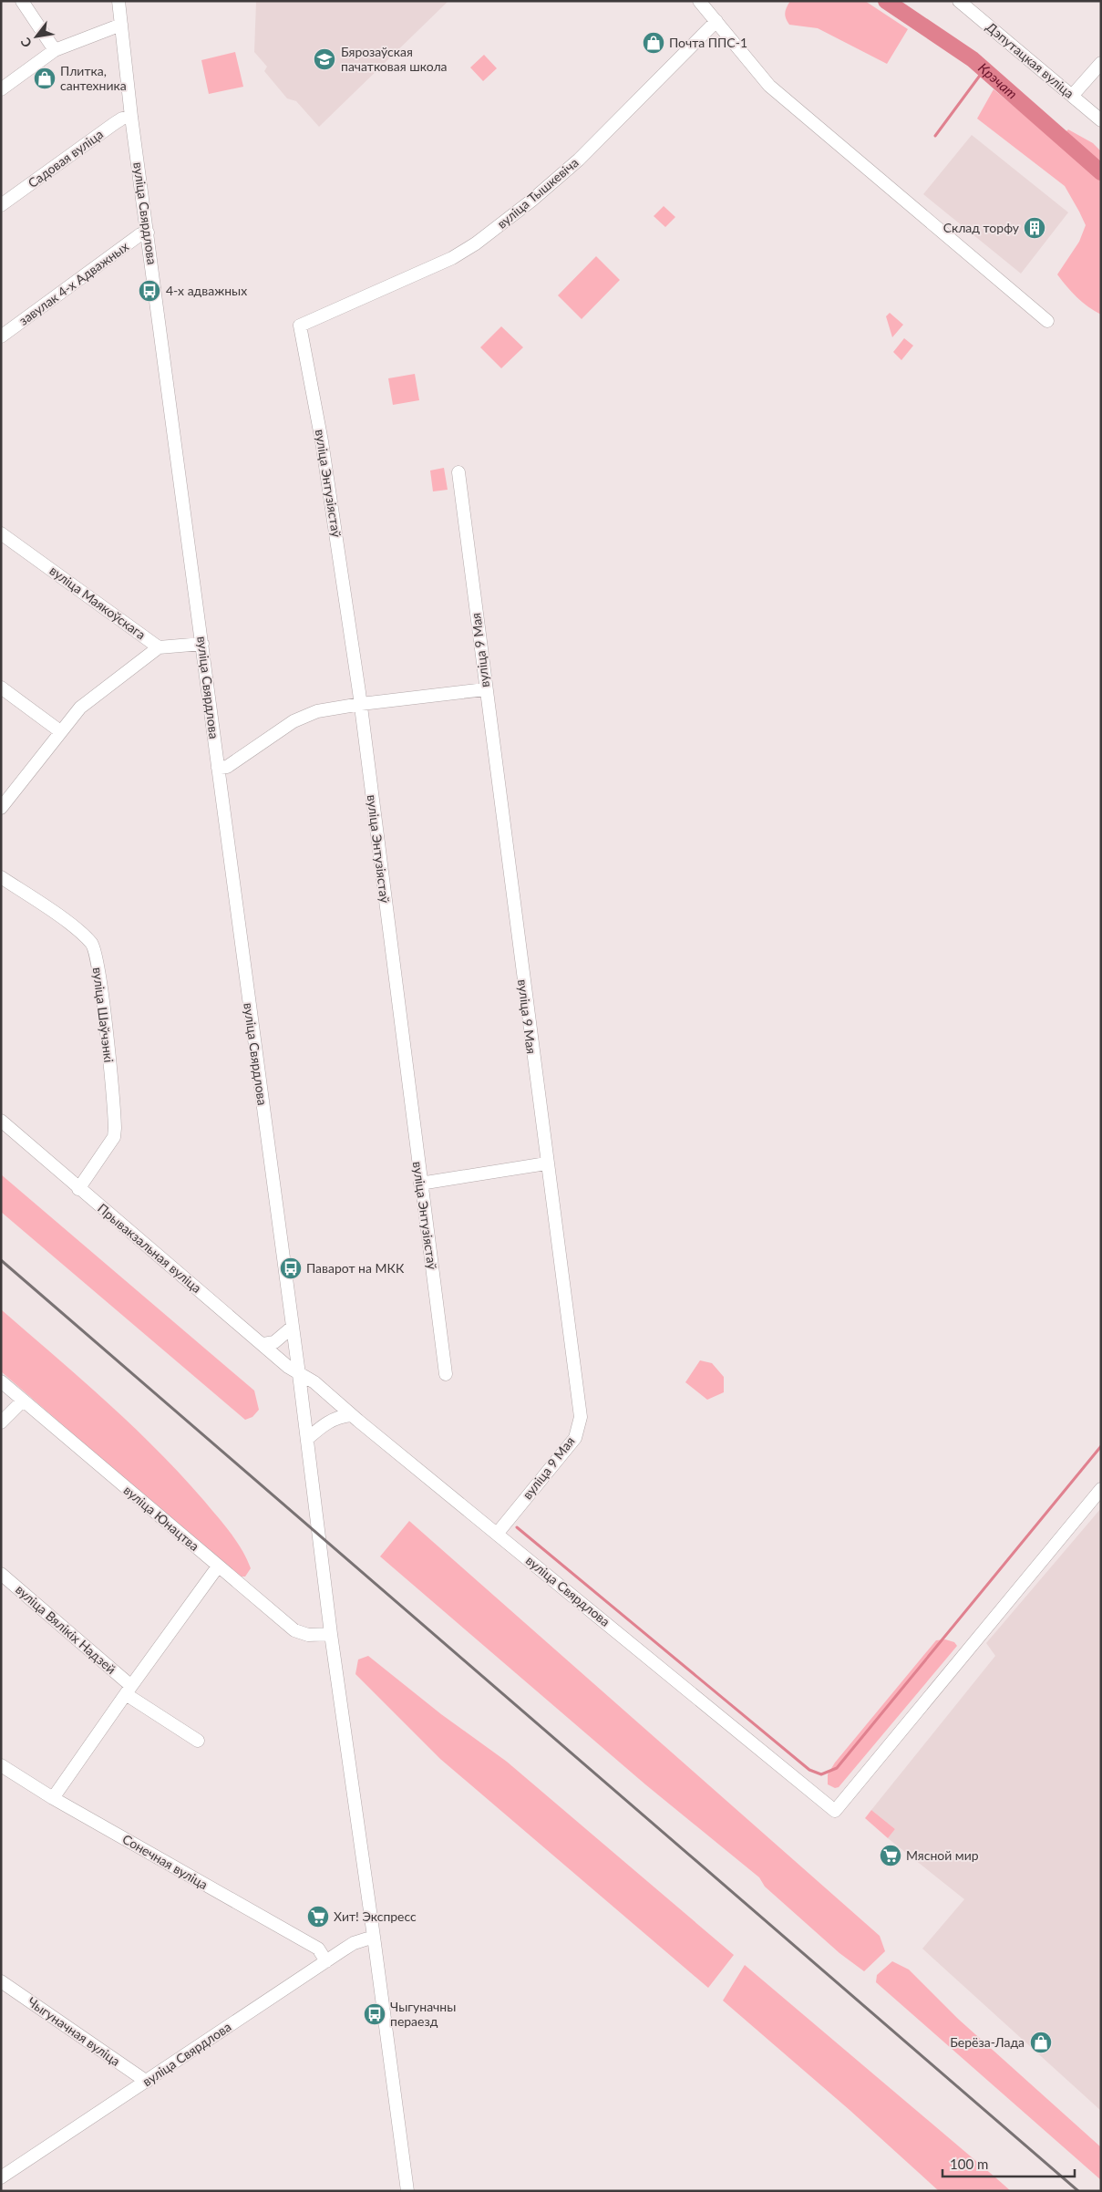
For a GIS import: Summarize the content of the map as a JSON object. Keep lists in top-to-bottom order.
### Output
{
  "streets": {
    "street": [
      "Дэпутацкая вуліца",
      "Садовая вуліца",
      "вуліца Тышкевіча",
      "вуліца Свярдлова",
      "завулак 4-х Адважных",
      "вуліца Энтузіястаў",
      "вуліца Маякоўскага",
      "вуліца 9 Мая",
      "вуліца Шаўчэнкі",
      "Прывакзальная вуліца",
      "вуліца Юнацтва",
      "вуліца Вялікіх Надзей",
      "Сонечная вуліца",
      "Чыгуначная вуліца"
    ]
  },
  "crossings": [
    ["Садовая вуліца", "вуліца Свярдлова"],
    ["вуліца Тышкевіча", "вуліца Энтузіястаў"],
    ["вуліца Свярдлова", "завулак 4-х Адважных"],
    ["вуліца Свярдлова", "вуліца Маякоўскага"],
    ["вуліца Свярдлова", "вуліца 9 Мая"],
    ["вуліца Свярдлова", "Прывакзальная вуліца"],
    ["вуліца Свярдлова", "вуліца Юнацтва"],
    ["вуліца Свярдлова", "Сонечная вуліца"],
    ["вуліца Свярдлова", "Чыгуначная вуліца"],
    ["вуліца Шаўчэнкі", "Прывакзальная вуліца"]
  ],
  "water": ["Крэчат"],
  "places": {
    "shop": ["Почта ППС-1", "Плитка, сантехника", "Берёза-Лада"],
    "school or university": ["Бярозаўская пачатковая школа"],
    "building": ["Склад торфу"],
    "bus stop": ["4-х адважных", "Паварот на МКК", "Чыгуначны пераезд"],
    "supermarket": ["Мясной мир", "Хит! Экспресс"]
  },
  "scale_bar": "100 m",
  "north": "bottom left"
}
